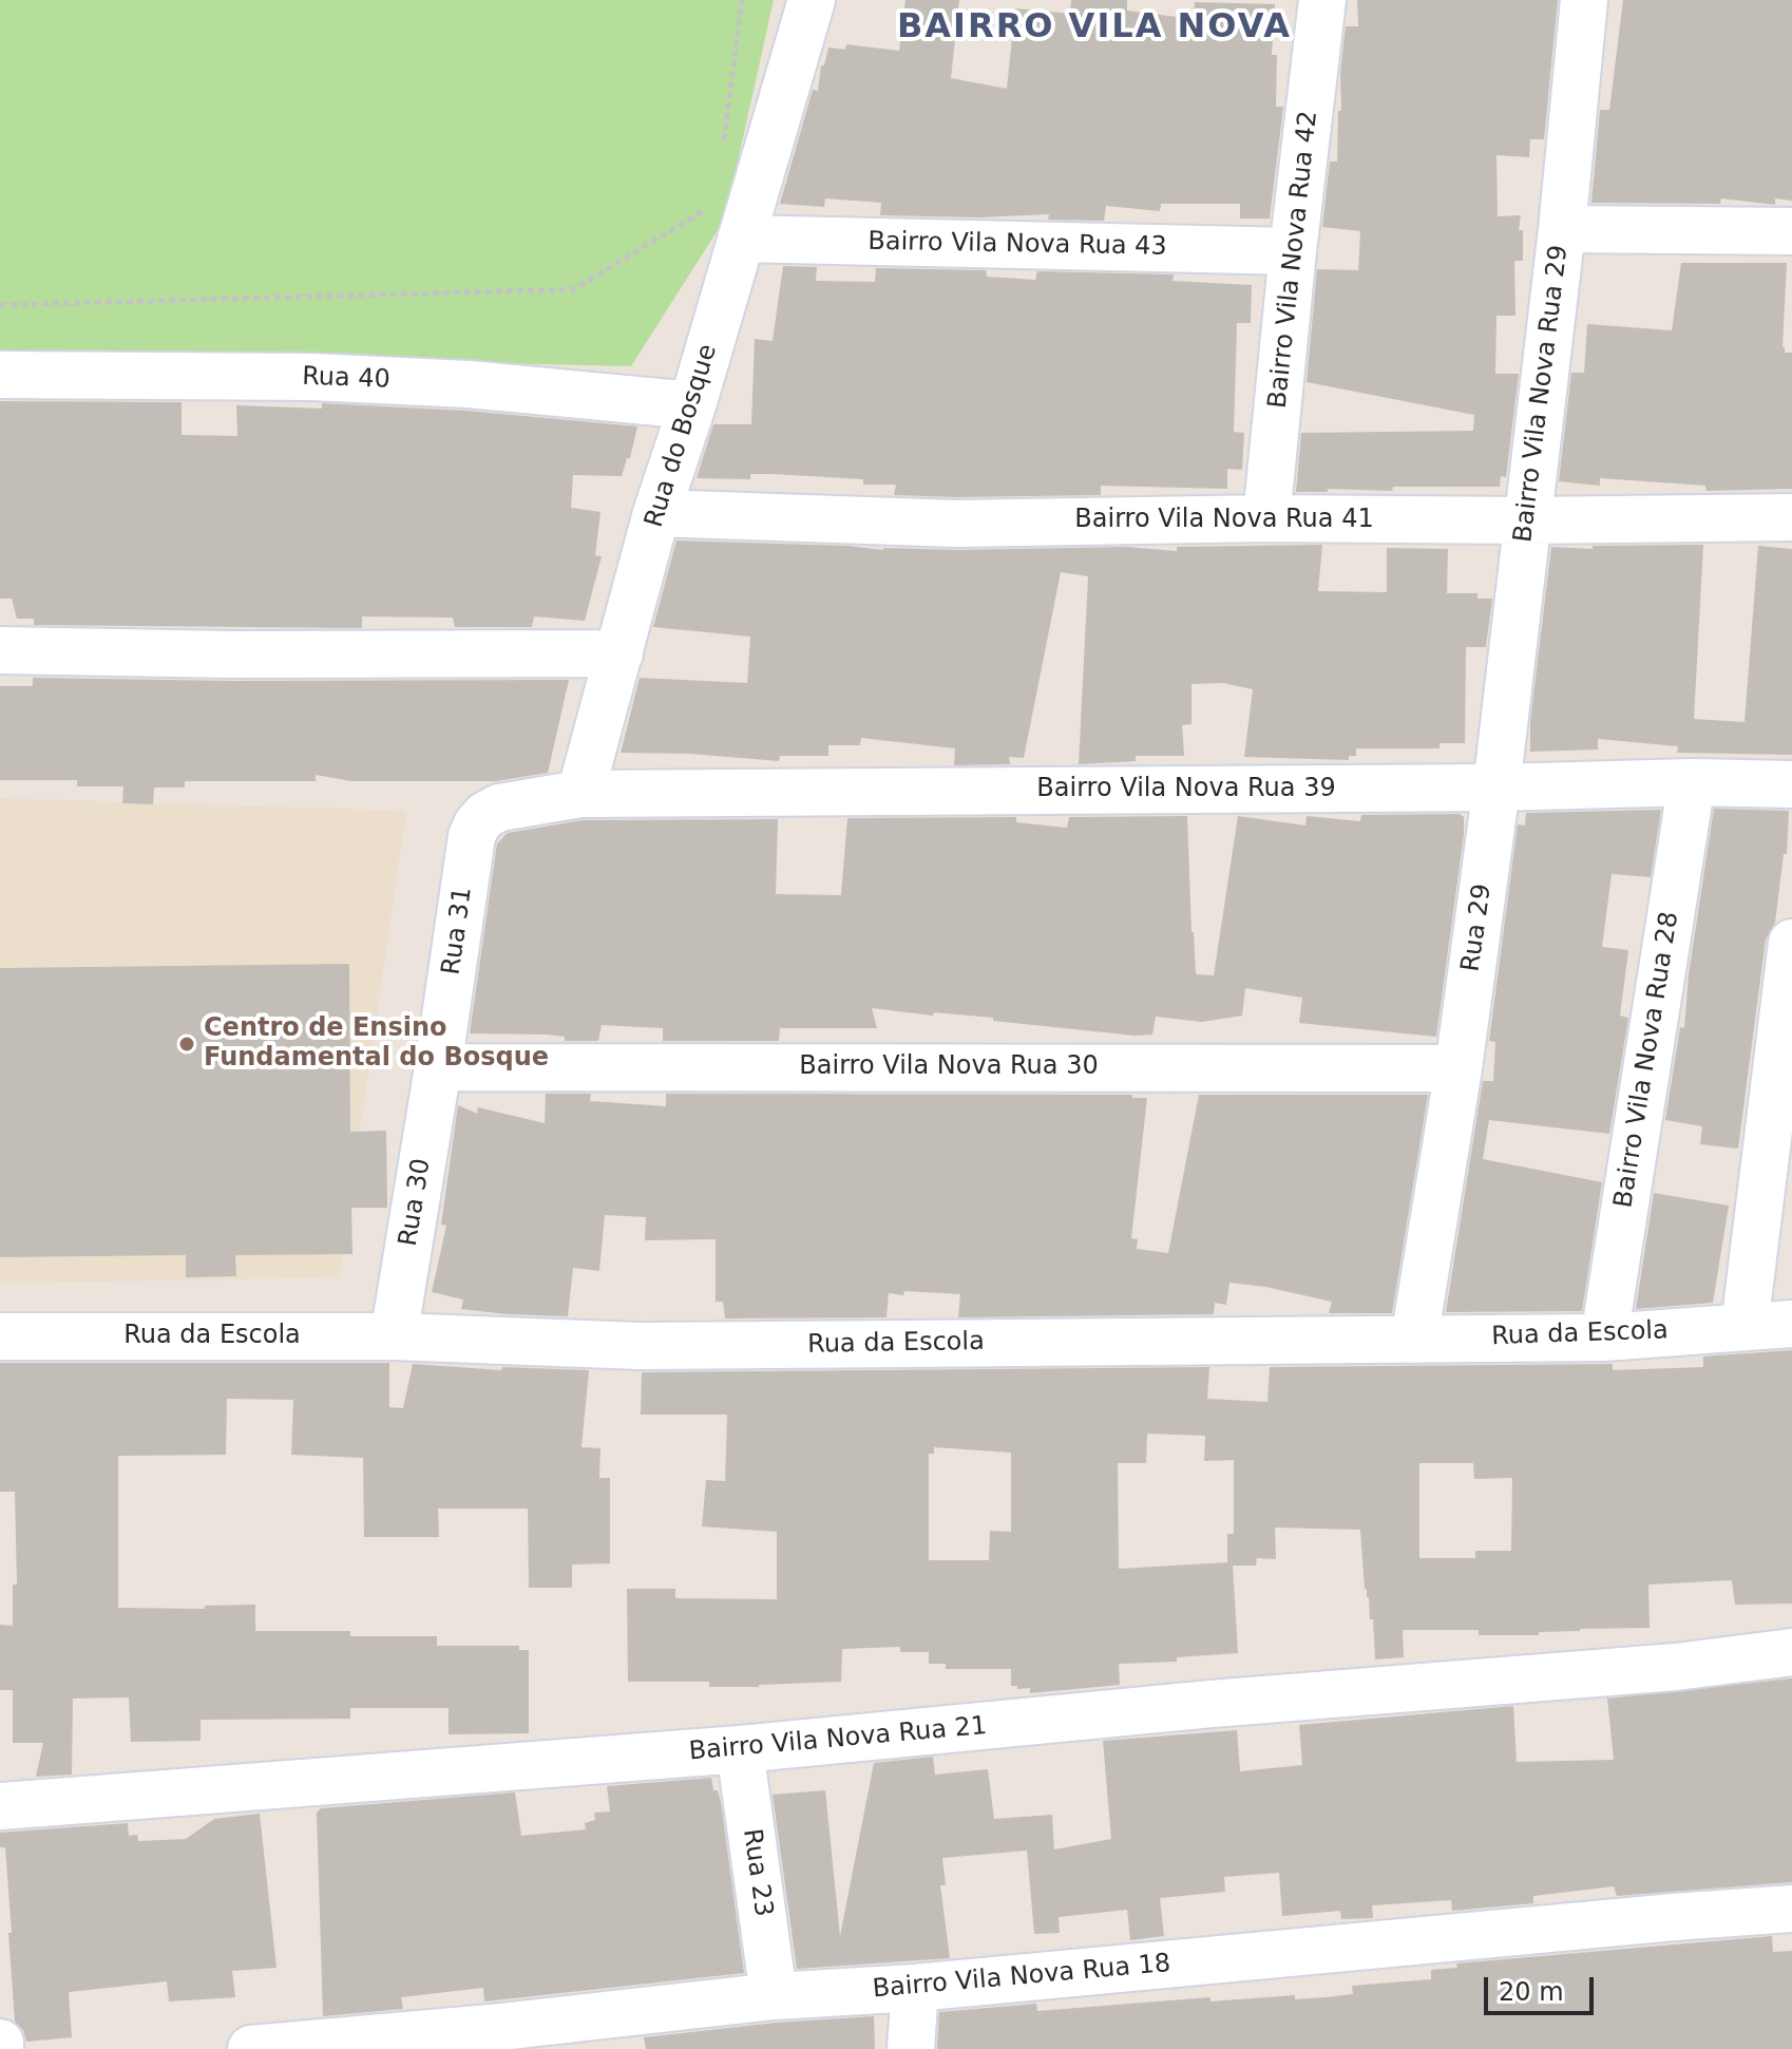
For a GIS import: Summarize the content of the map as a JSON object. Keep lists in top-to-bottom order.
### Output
{
  "streets": {
    "street": [
      "Bairro Vila Nova Rua 43",
      "Bairro Vila Nova Rua 42",
      "Rua 40",
      "Bairro Vila Nova Rua 29",
      "Rua do Bosque",
      "Bairro Vila Nova Rua 41",
      "Bairro Vila Nova Rua 39",
      "Rua 29",
      "Rua 31",
      "Bairro Vila Nova Rua 28",
      "Bairro Vila Nova Rua 30",
      "Rua 30",
      "Rua da Escola",
      "Bairro Vila Nova Rua 21",
      "Rua 23",
      "Bairro Vila Nova Rua 18"
    ]
  },
  "crossings": [
    ["Bairro Vila Nova Rua 43", "Bairro Vila Nova Rua 42"],
    ["Bairro Vila Nova Rua 43", "Rua do Bosque"],
    ["Bairro Vila Nova Rua 42", "Bairro Vila Nova Rua 41"],
    ["Rua 40", "Rua do Bosque"],
    ["Bairro Vila Nova Rua 29", "Bairro Vila Nova Rua 41"],
    ["Bairro Vila Nova Rua 29", "Bairro Vila Nova Rua 39"],
    ["Bairro Vila Nova Rua 29", "Rua 29"],
    ["Rua do Bosque", "Bairro Vila Nova Rua 41"],
    ["Rua do Bosque", "Bairro Vila Nova Rua 39"],
    ["Rua do Bosque", "Rua 31"],
    ["Bairro Vila Nova Rua 39", "Rua 29"],
    ["Bairro Vila Nova Rua 39", "Rua 31"],
    ["Bairro Vila Nova Rua 39", "Bairro Vila Nova Rua 28"],
    ["Rua 29", "Bairro Vila Nova Rua 30"],
    ["Rua 31", "Bairro Vila Nova Rua 30"],
    ["Rua 31", "Rua 30"],
    ["Bairro Vila Nova Rua 28", "Rua da Escola"],
    ["Bairro Vila Nova Rua 30", "Rua 30"],
    ["Rua 30", "Rua da Escola"],
    ["Bairro Vila Nova Rua 21", "Rua 23"],
    ["Rua 23", "Bairro Vila Nova Rua 18"]
  ],
  "districts": ["BAIRRO VILA NOVA"],
  "places": ["Centro de Ensino Fundamental do Bosque"],
  "scale_bar": "20 m"
}
